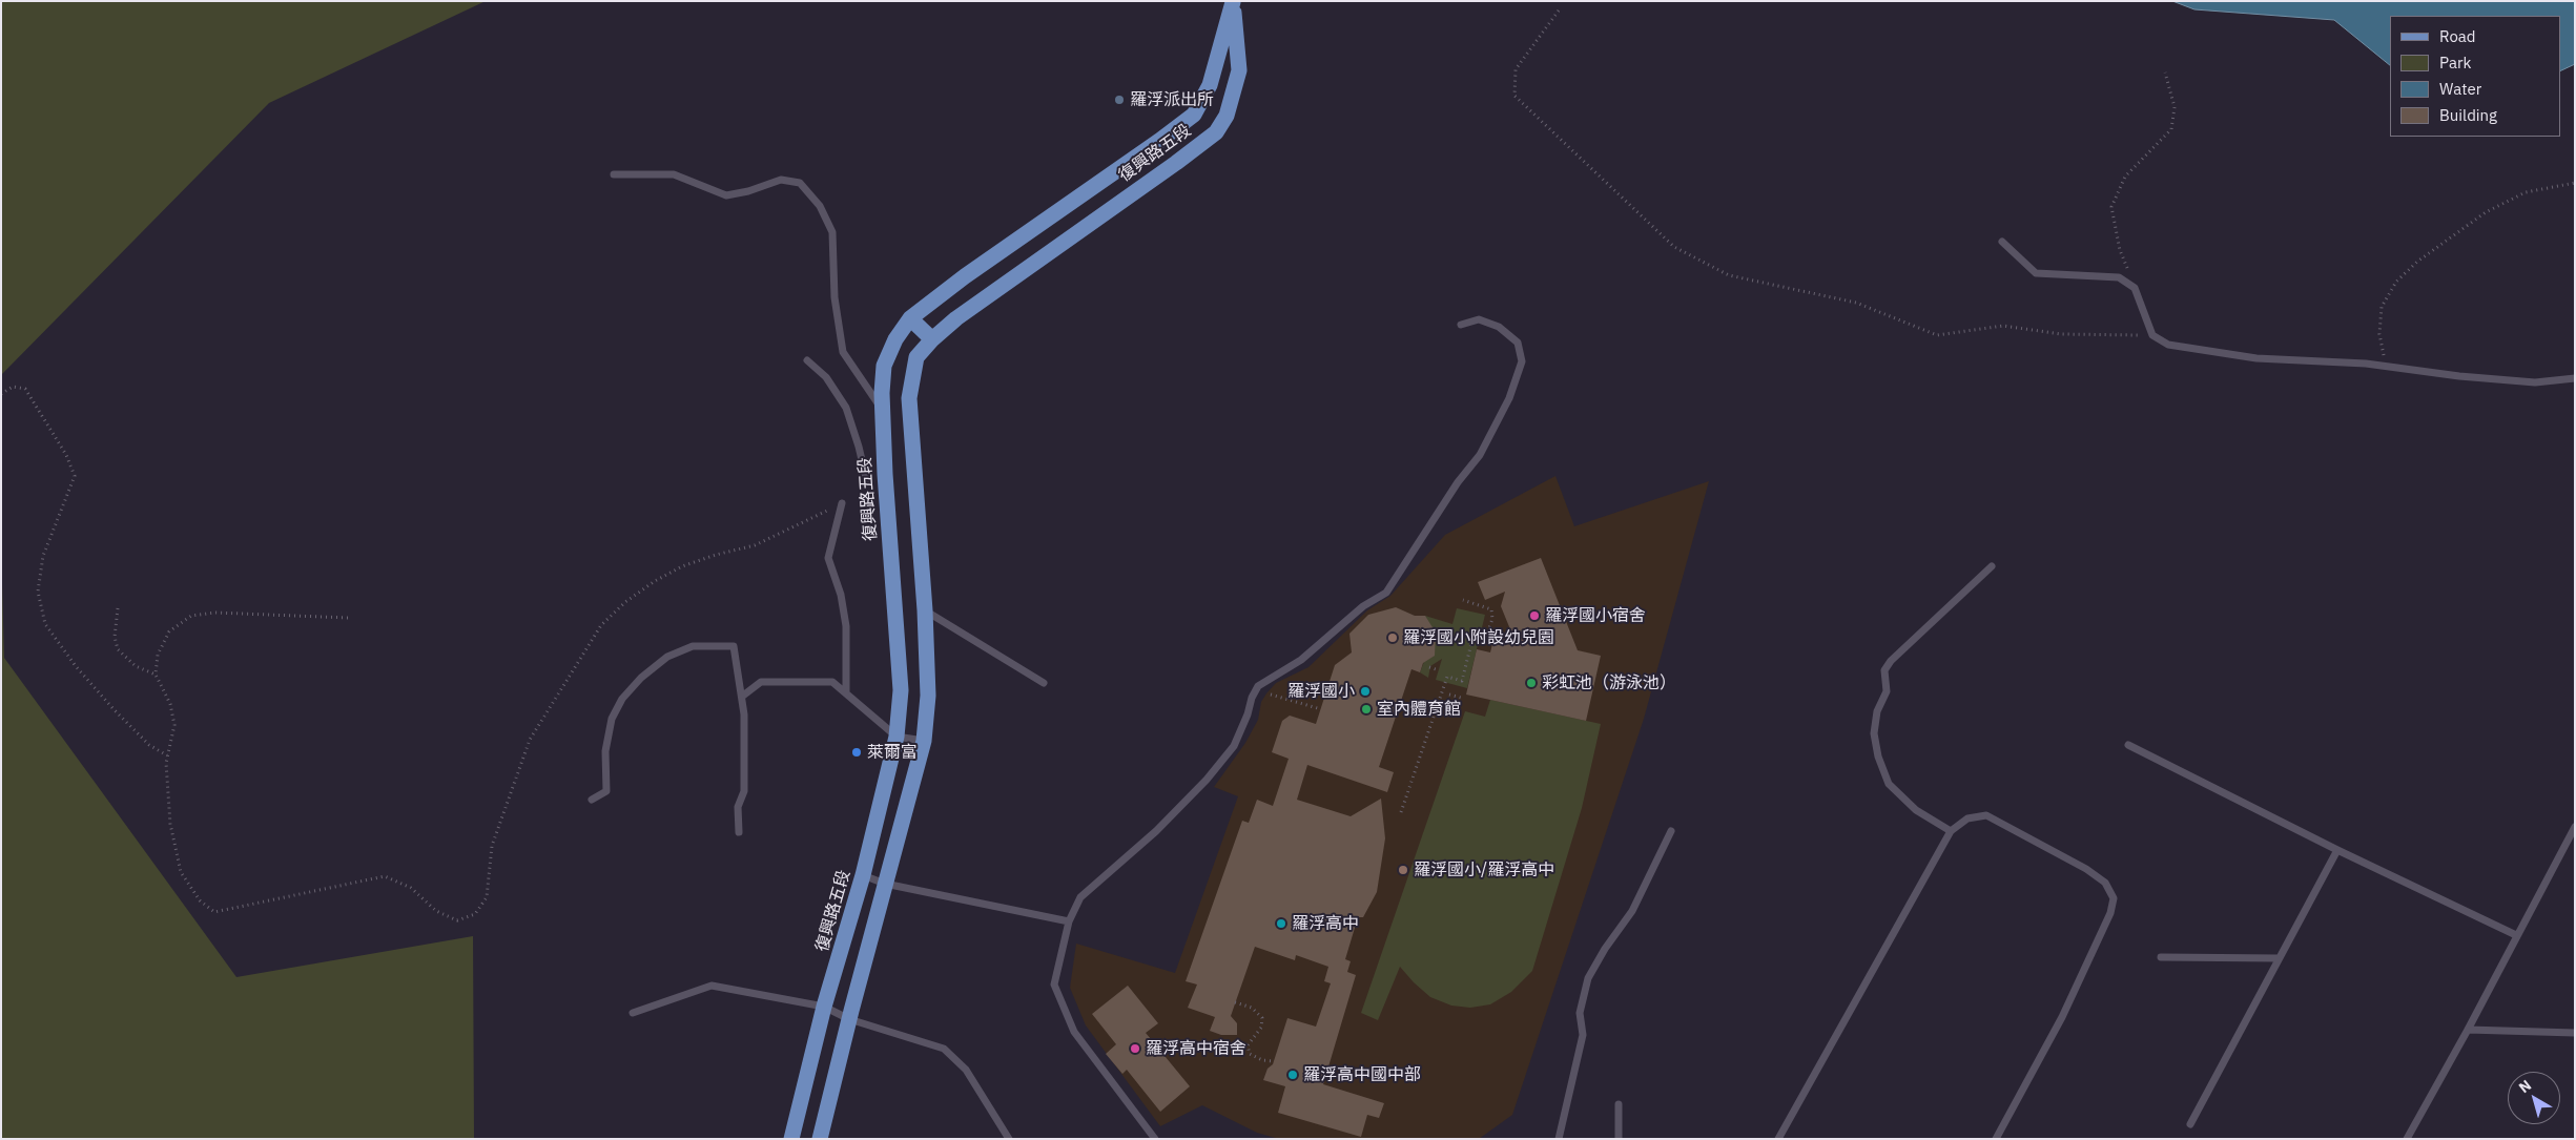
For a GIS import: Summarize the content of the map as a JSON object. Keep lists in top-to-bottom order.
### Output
{
  "streets": {
    "main road": ["復興路五段"]
  },
  "places": [
    "羅浮派出所",
    "羅浮國小宿舍",
    "羅浮國小附設幼兒園",
    "彩虹池（游泳池）",
    "羅浮國小",
    "室內體育館",
    "萊爾富",
    "羅浮國小/羅浮高中",
    "羅浮高中",
    "羅浮高中宿舍",
    "羅浮高中國中部"
  ],
  "legend": [
    "Road",
    "Park",
    "Water",
    "Building"
  ],
  "north": "top left"
}
